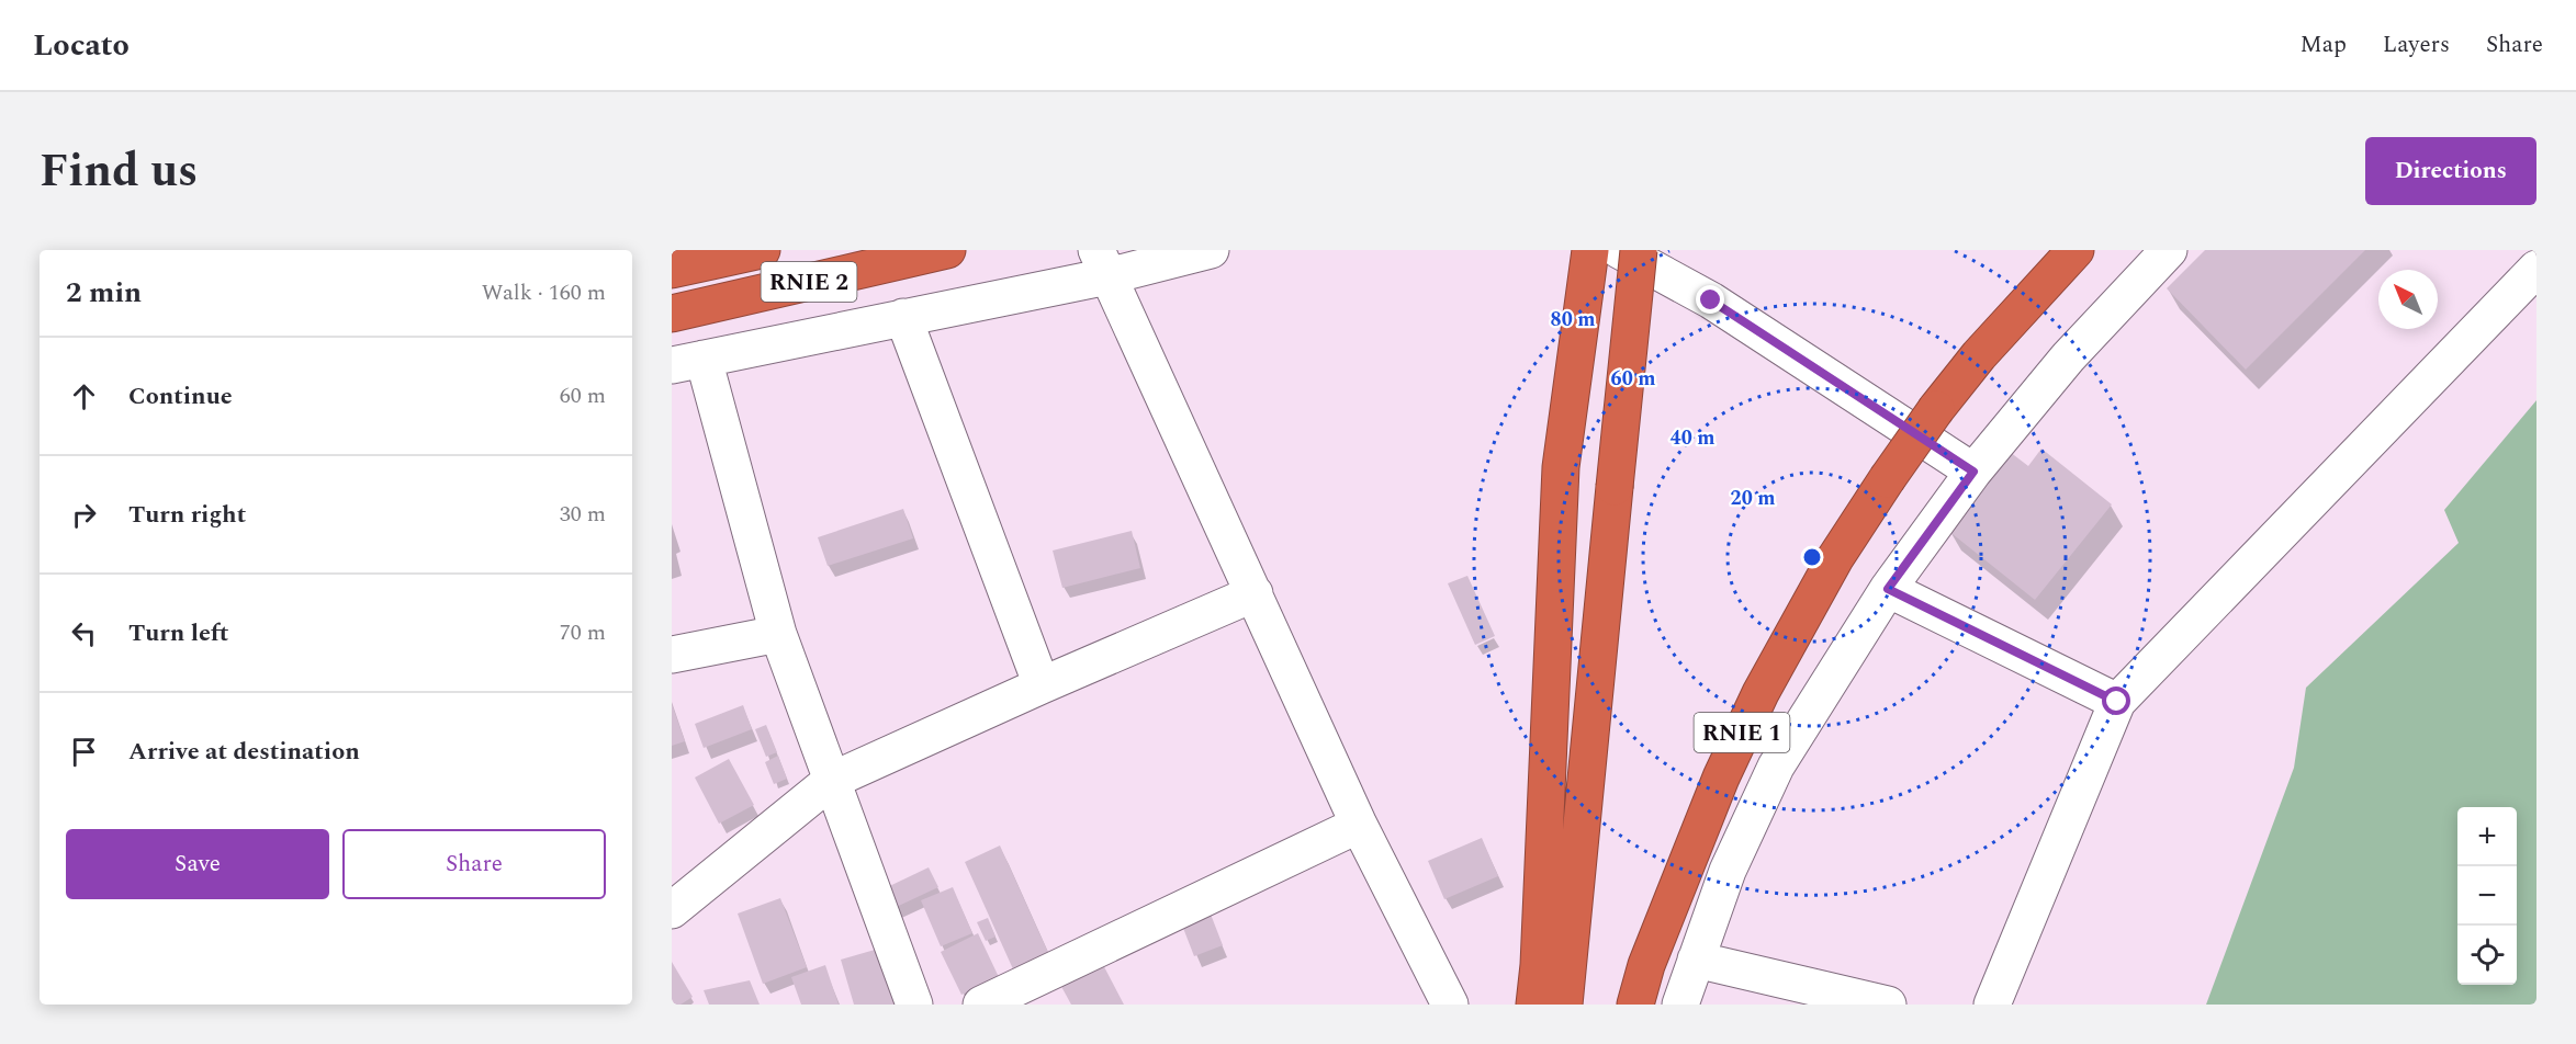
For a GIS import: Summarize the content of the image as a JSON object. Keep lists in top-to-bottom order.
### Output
{
  "streets": {
    "highway": ["RNIE 2", "RNIE 1"]
  },
  "north": "top left",
  "page": {
    "header": "Locato",
    "nav": ["Map", "Layers", "Share"],
    "title": "Find us",
    "buttons": [
      "Directions",
      ["Save", "Share"]
    ],
    "heading": ["2 min", "Walk · 160 m"],
    "list": [
      ["Continue", "60 m"],
      ["Turn right", "30 m"],
      ["Turn left", "70 m"],
      "Arrive at destination"
    ],
    "map_buttons": ["+", "−"]
  },
  "rings": [
    "80 m",
    "60 m",
    "40 m",
    "20 m"
  ]
}
